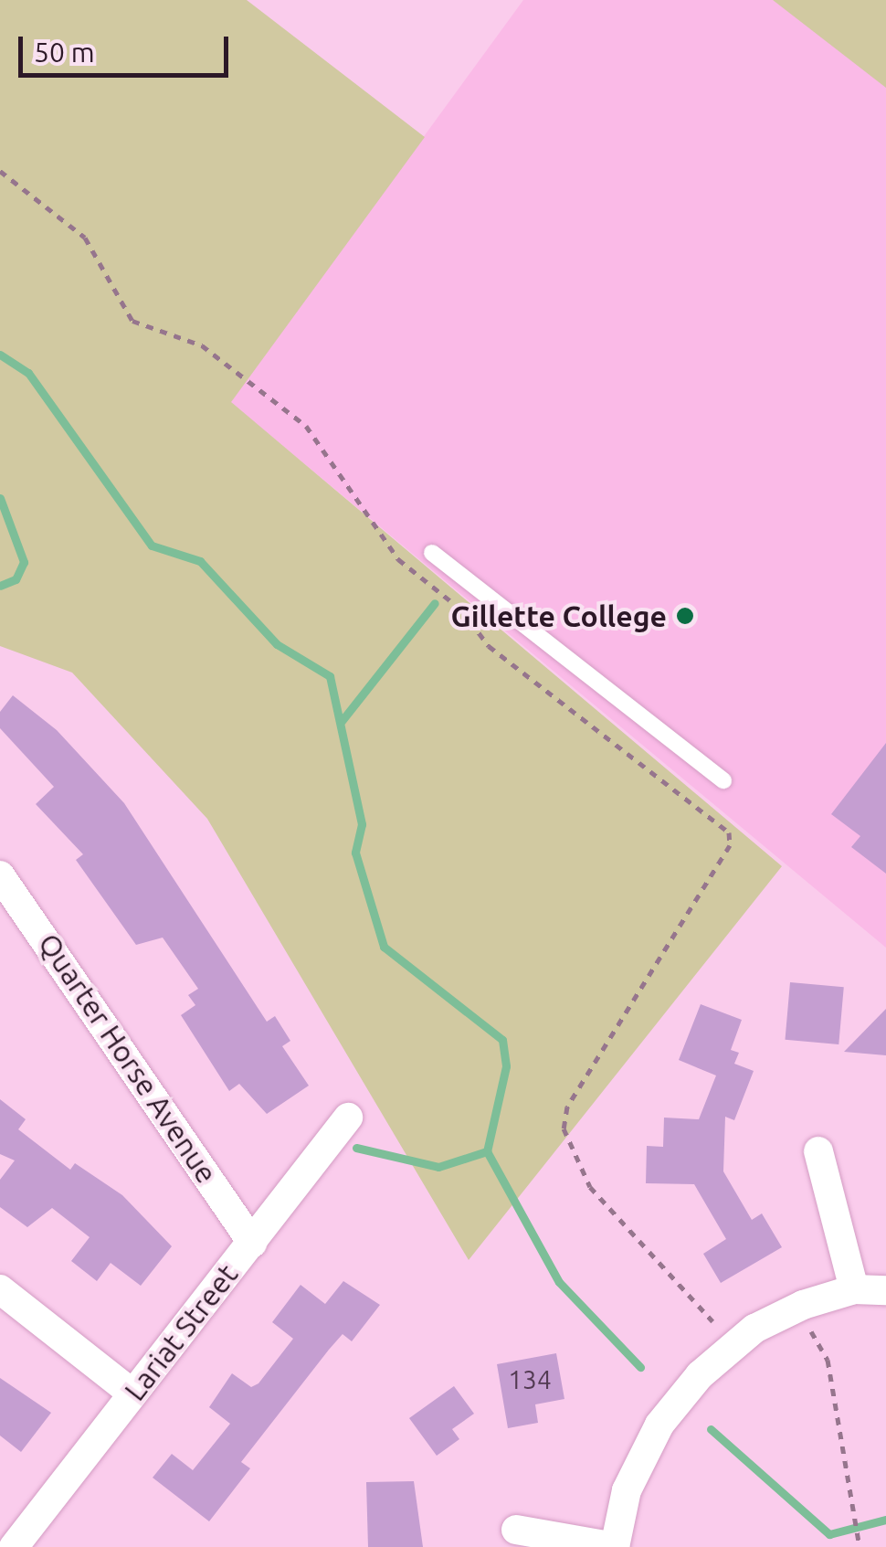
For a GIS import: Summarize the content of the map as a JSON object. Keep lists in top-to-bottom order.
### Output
{
  "streets": {
    "street": ["Quarter Horse Avenue", "Lariat Street"]
  },
  "crossings": [
    ["Quarter Horse Avenue", "Lariat Street"]
  ],
  "places": ["Gillette College"],
  "house_numbers": ["134"],
  "scale_bar": "50 m"
}
